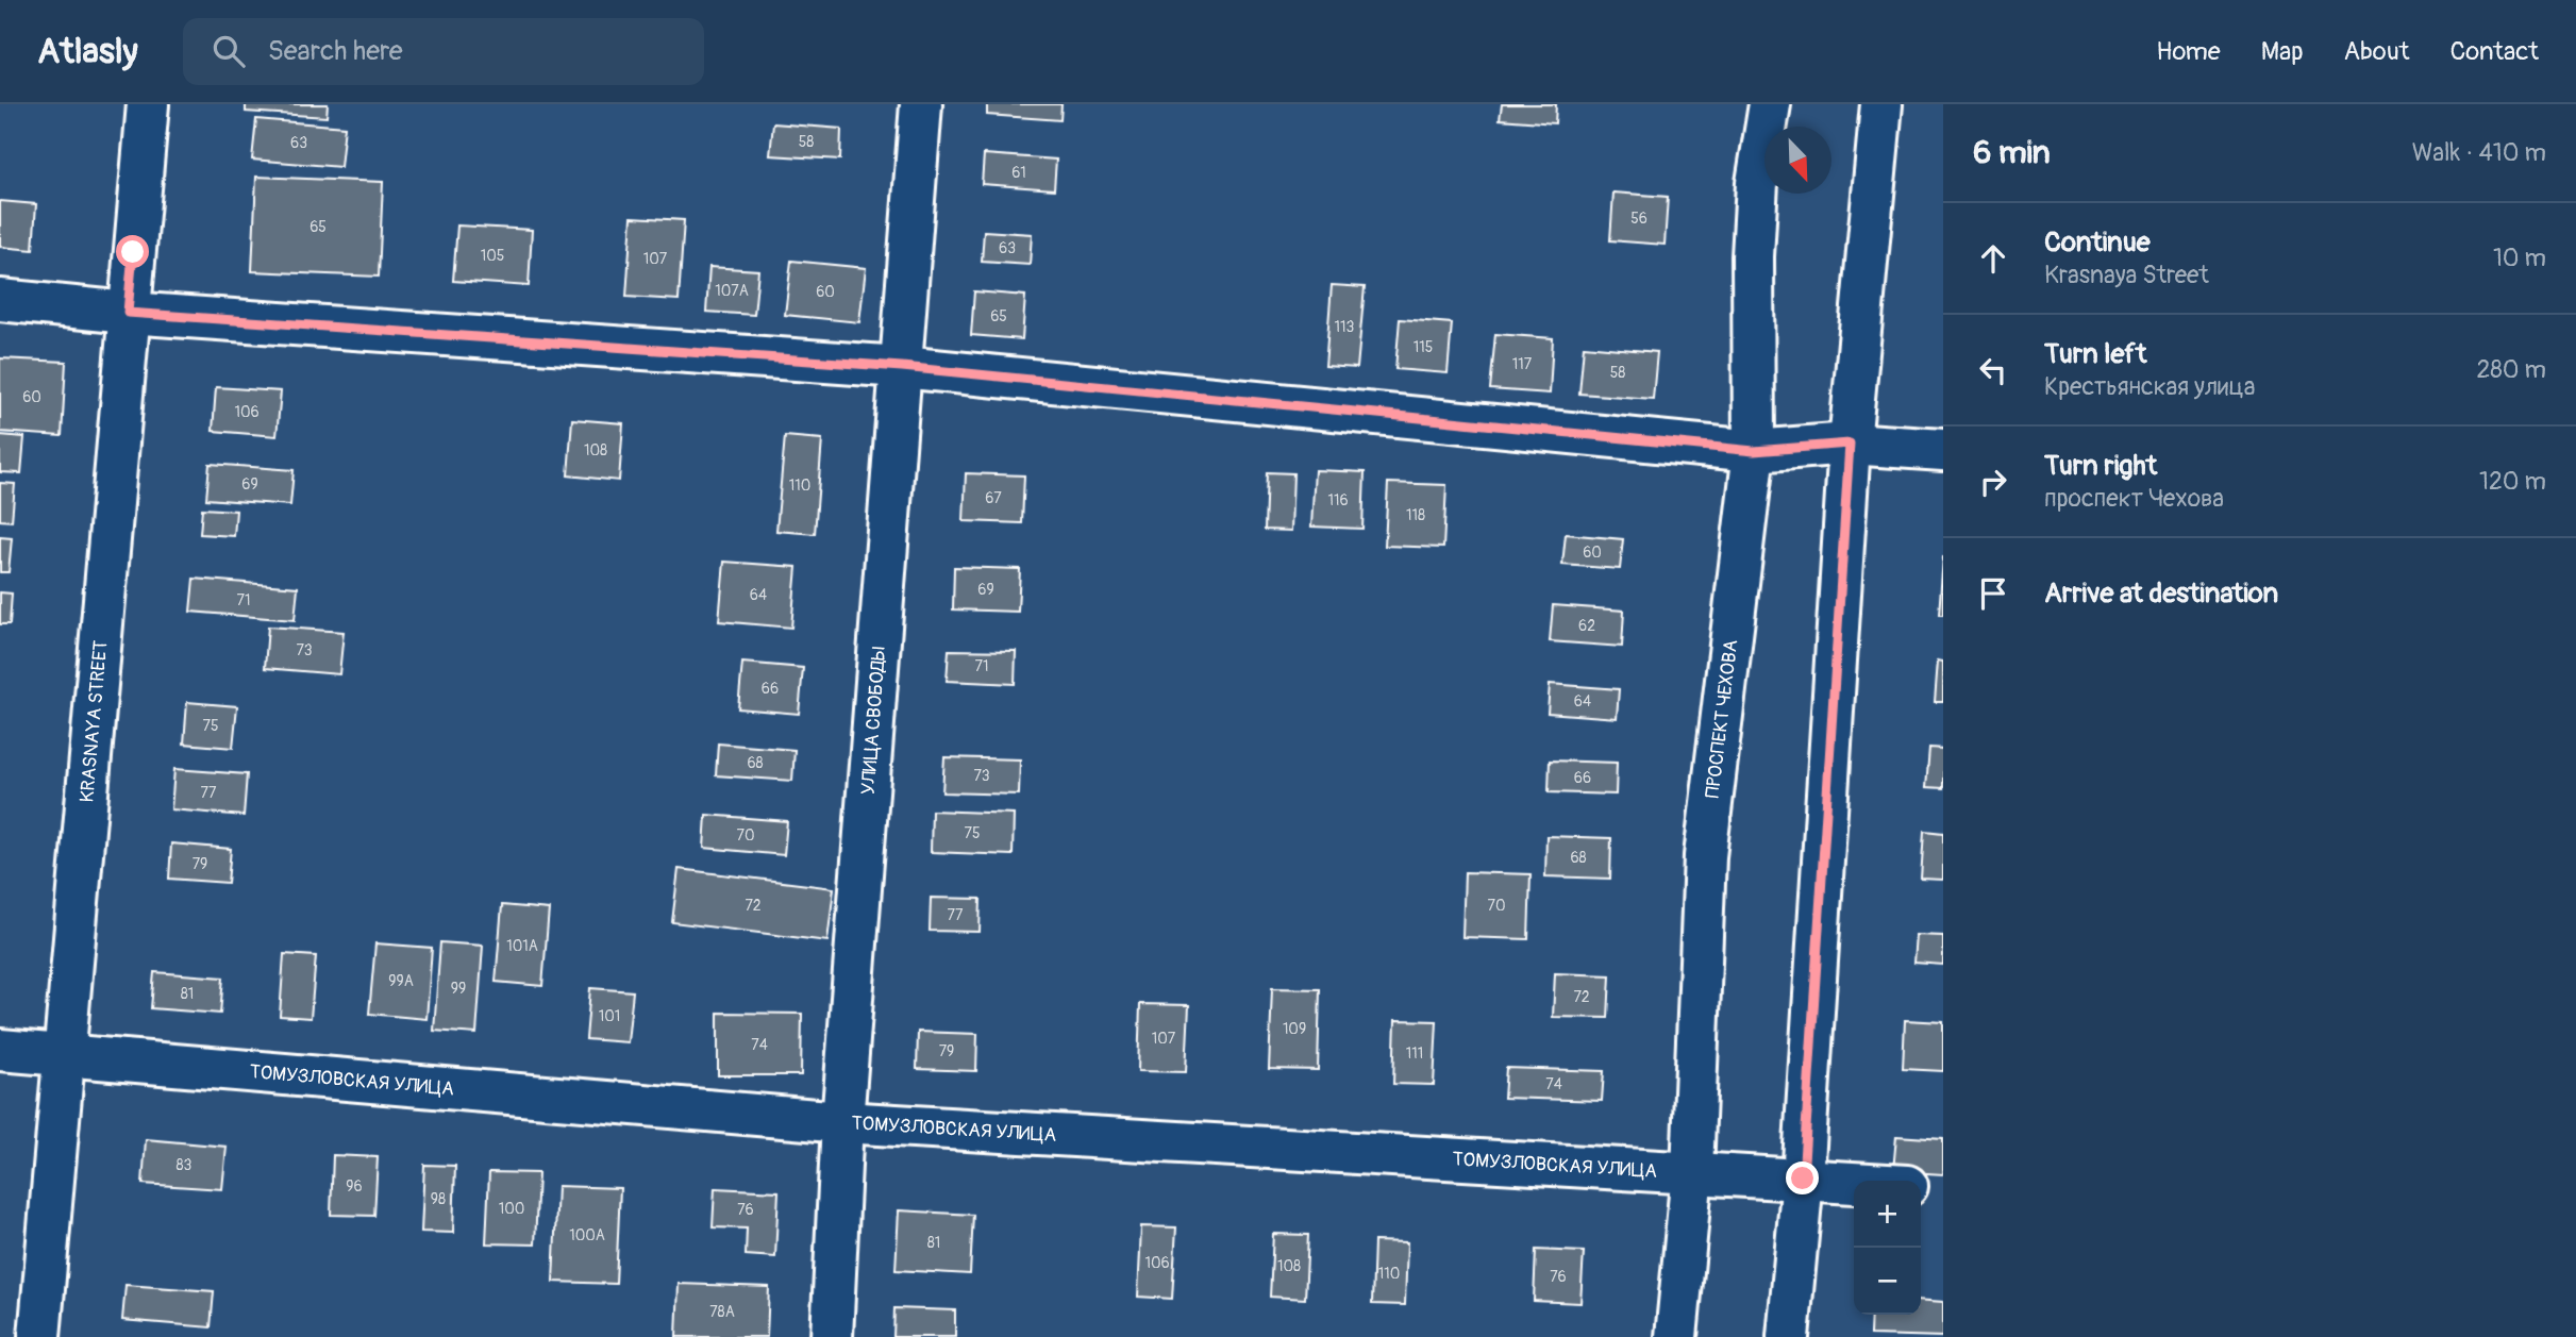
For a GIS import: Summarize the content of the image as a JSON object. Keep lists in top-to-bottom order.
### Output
{
  "streets": {
    "street": [
      "УЛИЦА СВОБОДЫ",
      "ПРОСПЕКТ ЧЕХОВА",
      "KRASNAYA STREET",
      "ТОМУЗЛОВСКАЯ УЛИЦА"
    ]
  },
  "crossings": [
    ["УЛИЦА СВОБОДЫ", "ТОМУЗЛОВСКАЯ УЛИЦА"],
    ["ПРОСПЕКТ ЧЕХОВА", "ТОМУЗЛОВСКАЯ УЛИЦА"],
    ["KRASNAYA STREET", "ТОМУЗЛОВСКАЯ УЛИЦА"]
  ],
  "house_numbers": [
    "58",
    "63",
    "61",
    "56",
    "65",
    "63",
    "105",
    "107",
    "107А",
    "60",
    "65",
    "113",
    "115",
    "117",
    "58",
    "60",
    "106",
    "108",
    "69",
    "110",
    "67",
    "116",
    "118",
    "60",
    "69",
    "64",
    "71",
    "62",
    "73",
    "71",
    "66",
    "64",
    "75",
    "68",
    "73",
    "66",
    "77",
    "75",
    "70",
    "68",
    "79",
    "72",
    "70",
    "77",
    "101А",
    "99А",
    "99",
    "81",
    "72",
    "101",
    "109",
    "107",
    "74",
    "79",
    "111",
    "74",
    "83",
    "96",
    "98",
    "100",
    "76",
    "100А",
    "81",
    "106",
    "108",
    "110",
    "76",
    "78А"
  ],
  "north": "bottom right",
  "page": {
    "header": "Atlasly",
    "search": "Search here",
    "nav": [
      "Home",
      "Map",
      "About",
      "Contact"
    ],
    "heading": ["6 min", "Walk · 410 m"],
    "list": [
      ["Continue", "Krasnaya Street", "10 m"],
      ["Turn left", "Крестьянская улица", "280 m"],
      ["Turn right", "проспект Чехова", "120 m"],
      "Arrive at destination"
    ],
    "map_buttons": ["+", "−"]
  }
}
